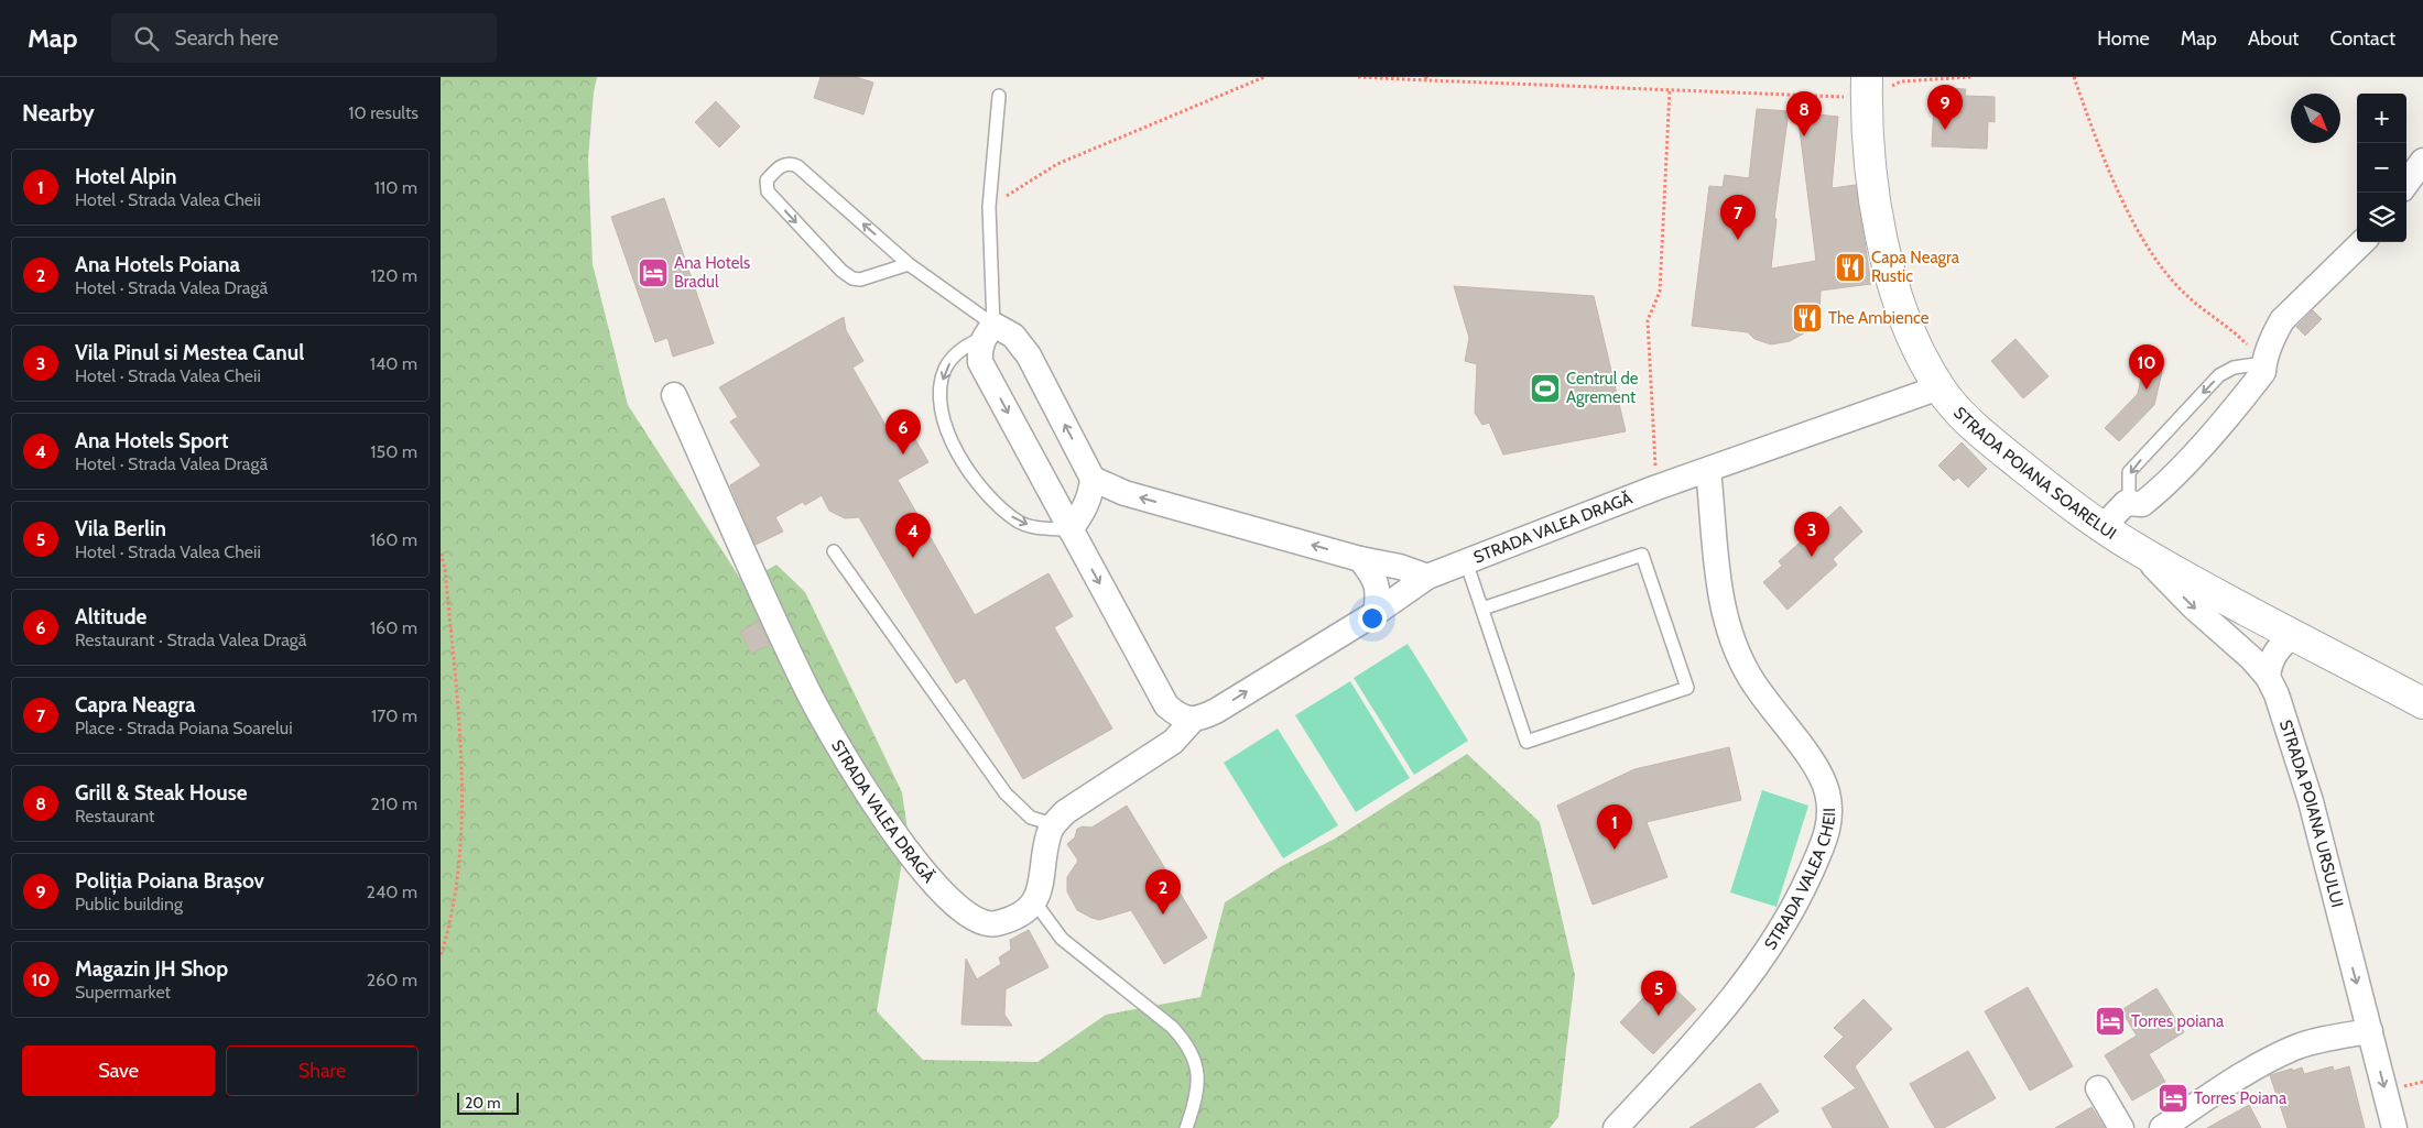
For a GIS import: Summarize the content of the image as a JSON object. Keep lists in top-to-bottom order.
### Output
{
  "streets": {
    "street": [
      "STRADA POIANA SOARELUI",
      "STRADA VALEA DRAGĂ",
      "STRADA POIANA URSULUI",
      "STRADA VALEA CHEII"
    ]
  },
  "crossings": [
    ["STRADA POIANA SOARELUI", "STRADA VALEA DRAGĂ"],
    ["STRADA POIANA SOARELUI", "STRADA POIANA URSULUI"],
    ["STRADA VALEA DRAGĂ", "STRADA VALEA CHEII"]
  ],
  "one_way": ["STRADA POIANA URSULUI"],
  "places": {
    "restaurant": ["Capa Neagra Rustic", "The Ambience"],
    "hotel": ["Ana Hotels Bradul", "Torres poiana", "Torres Poiana"],
    "sports": ["Centrul de Agrement"]
  },
  "scale_bar": "20 m",
  "north": "bottom right",
  "page": {
    "header": "Map",
    "search": "Search here",
    "nav": [
      "Home",
      "Map",
      "About",
      "Contact"
    ],
    "heading": ["Nearby", "10 results"],
    "pins": [
      "9",
      "8",
      "7",
      "10",
      "6",
      "3",
      "4",
      "1",
      "2",
      "5"
    ],
    "map_buttons": ["+", "−"],
    "list": [
      {
        "mark": "1",
        "name": "Hotel Alpin",
        "note": "Hotel · Strada Valea Cheii",
        "value": "110 m"
      },
      {
        "mark": "2",
        "name": "Ana Hotels Poiana",
        "note": "Hotel · Strada Valea Dragă",
        "value": "120 m"
      },
      {
        "mark": "3",
        "name": "Vila Pinul si Mestea Canul",
        "note": "Hotel · Strada Valea Cheii",
        "value": "140 m"
      },
      {
        "mark": "4",
        "name": "Ana Hotels Sport",
        "note": "Hotel · Strada Valea Dragă",
        "value": "150 m"
      },
      {
        "mark": "5",
        "name": "Vila Berlin",
        "note": "Hotel · Strada Valea Cheii",
        "value": "160 m"
      },
      {
        "mark": "6",
        "name": "Altitude",
        "note": "Restaurant · Strada Valea Dragă",
        "value": "160 m"
      },
      {
        "mark": "7",
        "name": "Capra Neagra",
        "note": "Place · Strada Poiana Soarelui",
        "value": "170 m"
      },
      {
        "mark": "8",
        "name": "Grill & Steak House",
        "note": "Restaurant",
        "value": "210 m"
      },
      {
        "mark": "9",
        "name": "Poliția Poiana Brașov",
        "note": "Public building",
        "value": "240 m"
      },
      {
        "mark": "10",
        "name": "Magazin JH Shop",
        "note": "Supermarket",
        "value": "260 m"
      }
    ],
    "buttons": ["Save", "Share"],
    "scale": "20 m"
  }
}
